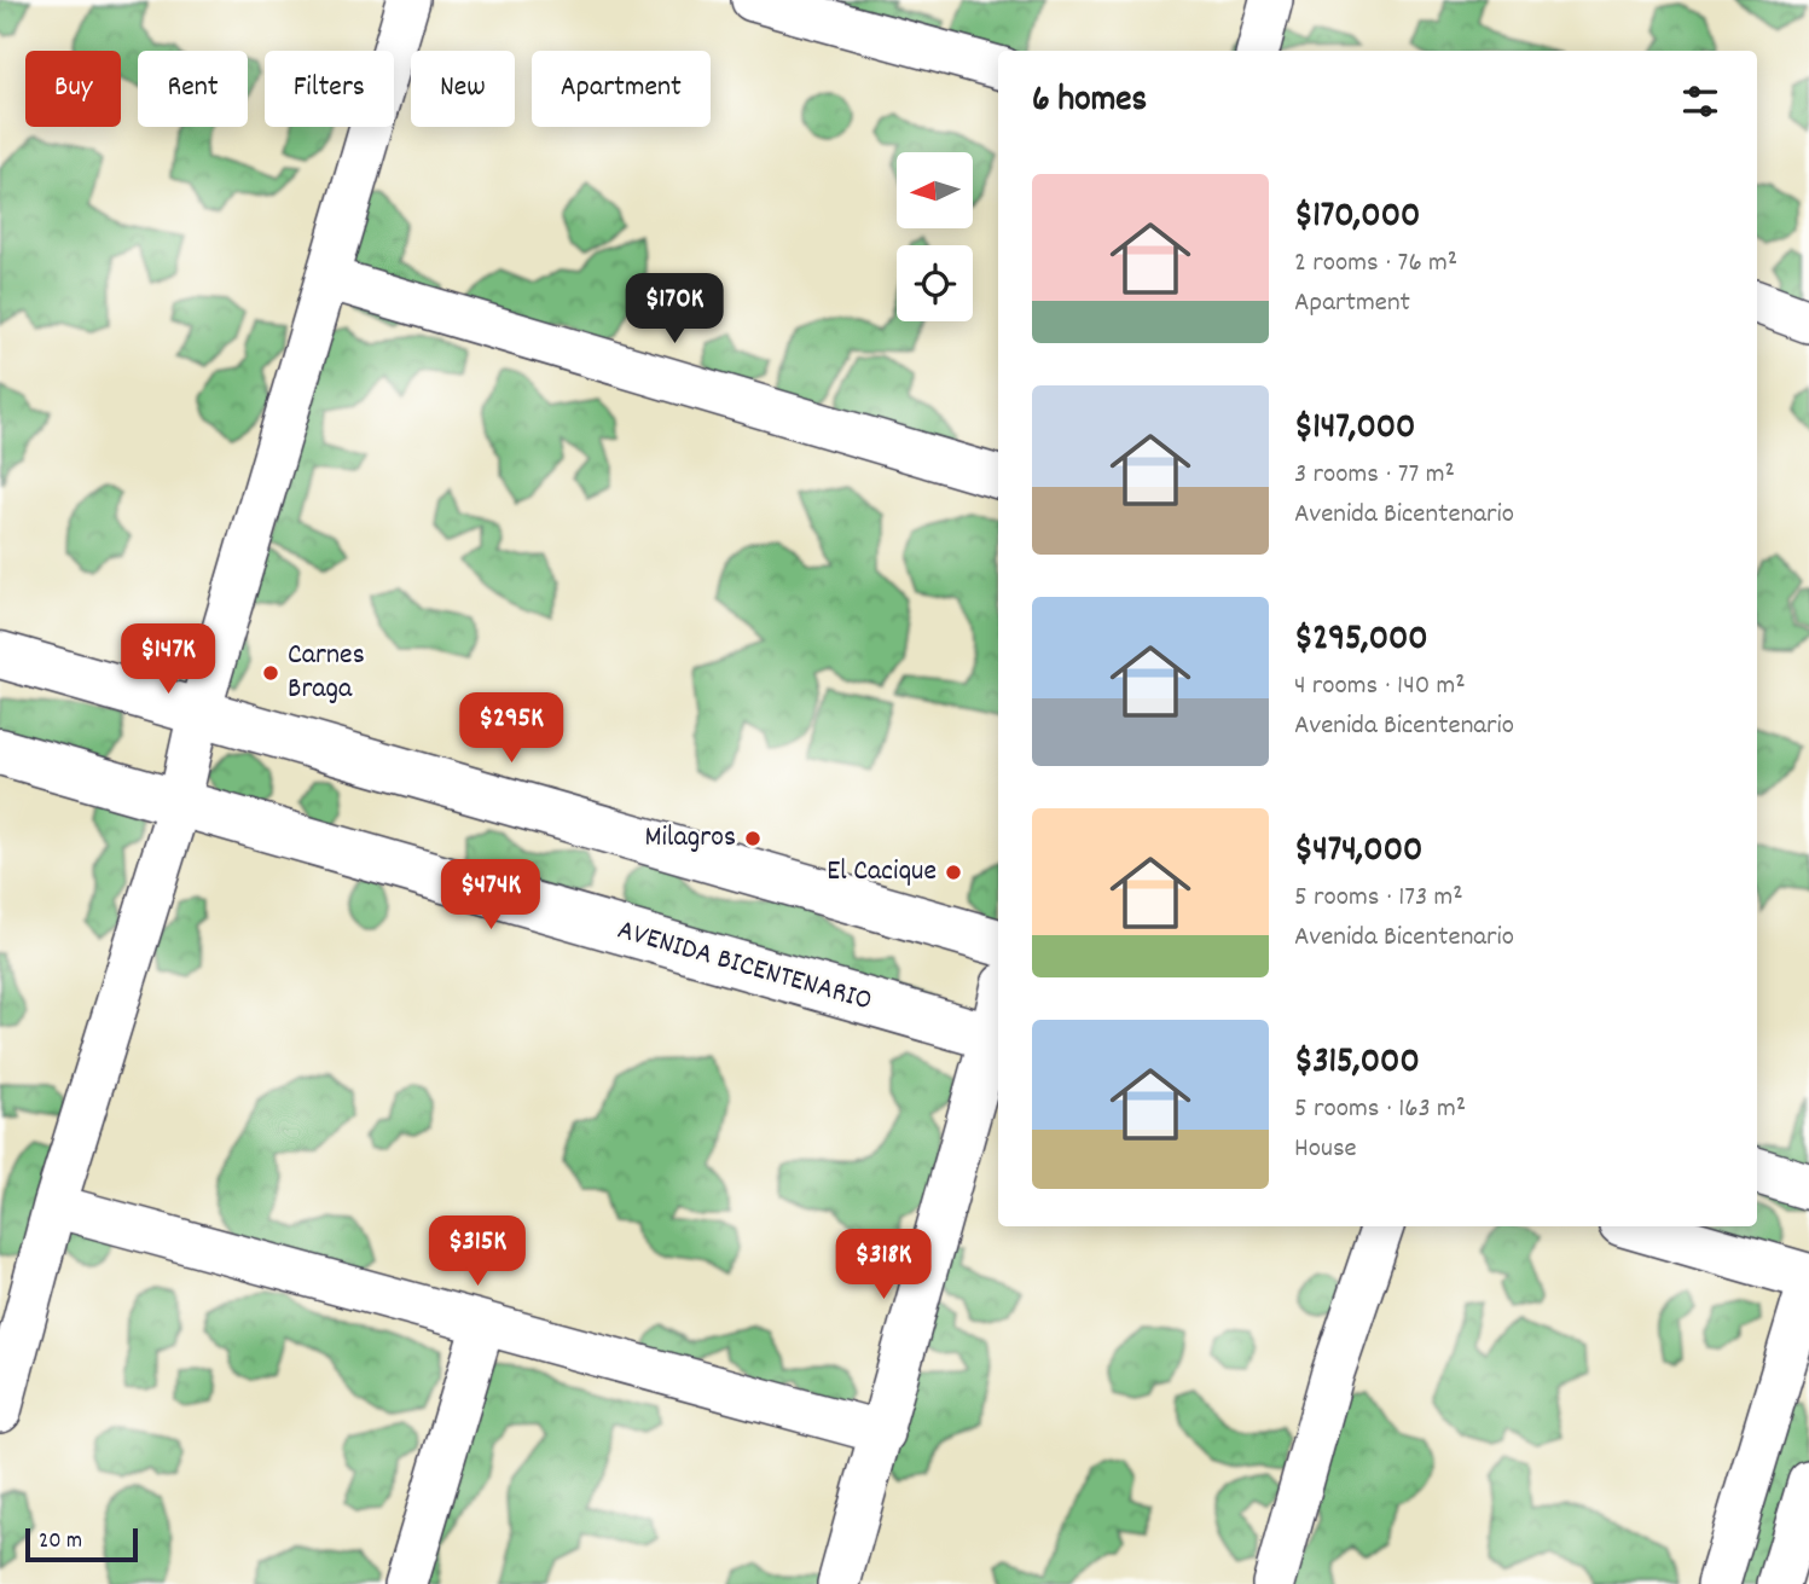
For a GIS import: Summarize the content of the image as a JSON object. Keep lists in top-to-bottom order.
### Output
{
  "streets": {
    "street": ["AVENIDA BICENTENARIO"]
  },
  "places": ["Carnes Braga", "Milagros", "El Cacique"],
  "scale_bar": "20 m",
  "north": "left",
  "page": {
    "chip": [
      "Buy",
      "Rent",
      "Filters",
      "New",
      "Apartment"
    ],
    "heading": "6 homes",
    "list": [
      {
        "name": "$170,000",
        "note": "2 rooms · 76 m² · Apartment"
      },
      {
        "name": "$147,000",
        "note": "3 rooms · 77 m² · Avenida Bicentenario"
      },
      {
        "name": "$295,000",
        "note": "4 rooms · 140 m² · Avenida Bicentenario"
      },
      {
        "name": "$474,000",
        "note": "5 rooms · 173 m² · Avenida Bicentenario"
      },
      {
        "name": "$315,000",
        "note": "5 rooms · 163 m² · House"
      }
    ],
    "price": [
      "$170K",
      "$147K",
      "$295K",
      "$474K",
      "$315K",
      "$318K"
    ],
    "scale": "20 m"
  }
}
